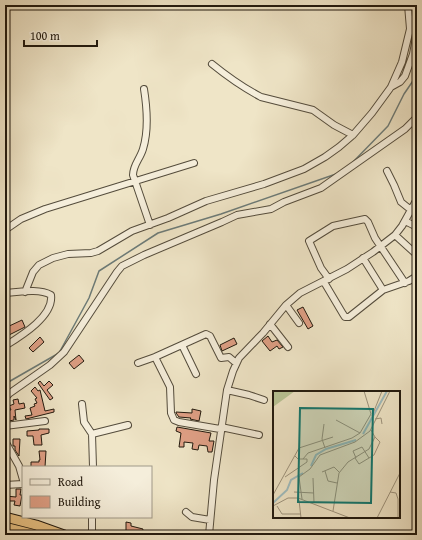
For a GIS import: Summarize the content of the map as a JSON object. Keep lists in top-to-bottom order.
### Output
{
  "legend": ["Road", "Building"],
  "scale_bar": "100 m"
}
